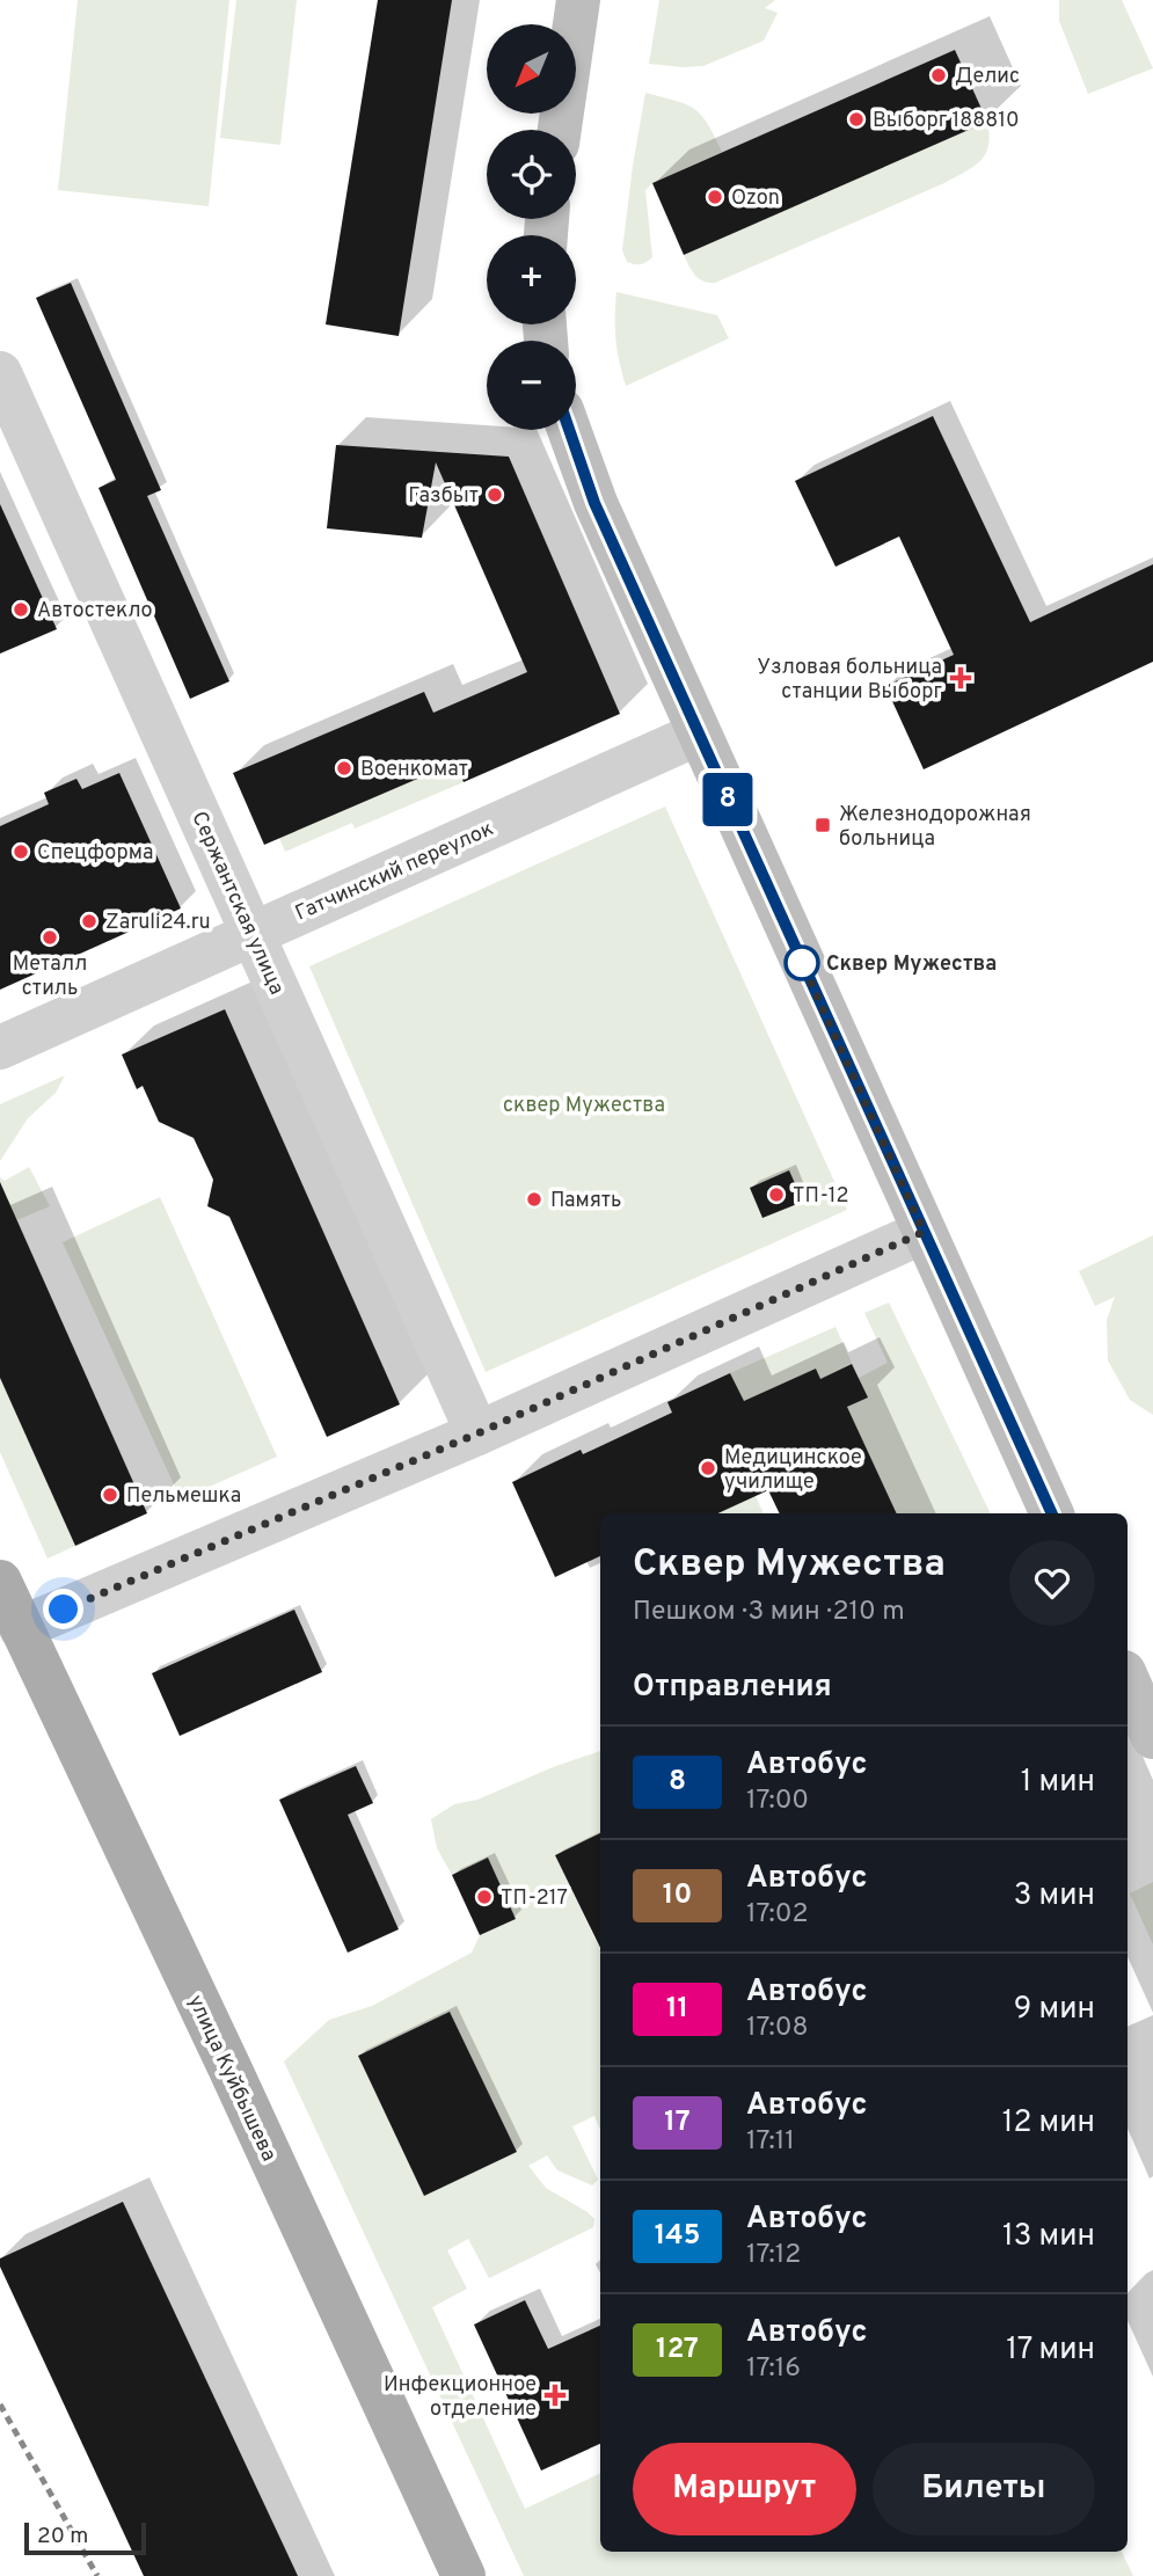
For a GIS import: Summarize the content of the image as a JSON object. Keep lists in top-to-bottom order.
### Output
{
  "streets": {
    "main road": ["улица Куйбышева"],
    "street": ["Гатчинский переулок", "Сержантская улица"]
  },
  "crossings": [
    ["Гатчинский переулок", "Сержантская улица"]
  ],
  "parks": ["сквер Мужества"],
  "places": {
    "other": [
      "Делис",
      "Выборг 188810",
      "Ozon",
      "Газбыт",
      "Автостекло",
      "Военкомат",
      "Спецформа",
      "Zaruli24.ru",
      "Металл стиль",
      "Сквер Мужества",
      "ТП-12",
      "Память",
      "Медицинское училище",
      "Пельмешка",
      "ТП-217"
    ],
    "health": ["Узловая больница станции Выборг", "Инфекционное отделение"],
    "transit": ["Железнодорожная больница"]
  },
  "lines": ["bus line 8"],
  "scale_bar": "20 m",
  "north": "bottom left",
  "page": {
    "on_map": "8",
    "map_buttons": ["+", "−"],
    "heading": [
      ["Сквер Мужества", "Пешком · 3 мин · 210 m"],
      "Отправления"
    ],
    "list": [
      {
        "mark": "8",
        "name": "Автобус",
        "note": "17:00",
        "value": "1 мин"
      },
      {
        "mark": "10",
        "name": "Автобус",
        "note": "17:02",
        "value": "3 мин"
      },
      {
        "mark": "11",
        "name": "Автобус",
        "note": "17:08",
        "value": "9 мин"
      },
      {
        "mark": "17",
        "name": "Автобус",
        "note": "17:11",
        "value": "12 мин"
      },
      {
        "mark": "145",
        "name": "Автобус",
        "note": "17:12",
        "value": "13 мин"
      },
      {
        "mark": "127",
        "name": "Автобус",
        "note": "17:16",
        "value": "17 мин"
      }
    ],
    "buttons": ["Маршрут", "Билеты"],
    "scale": "20 m"
  }
}
